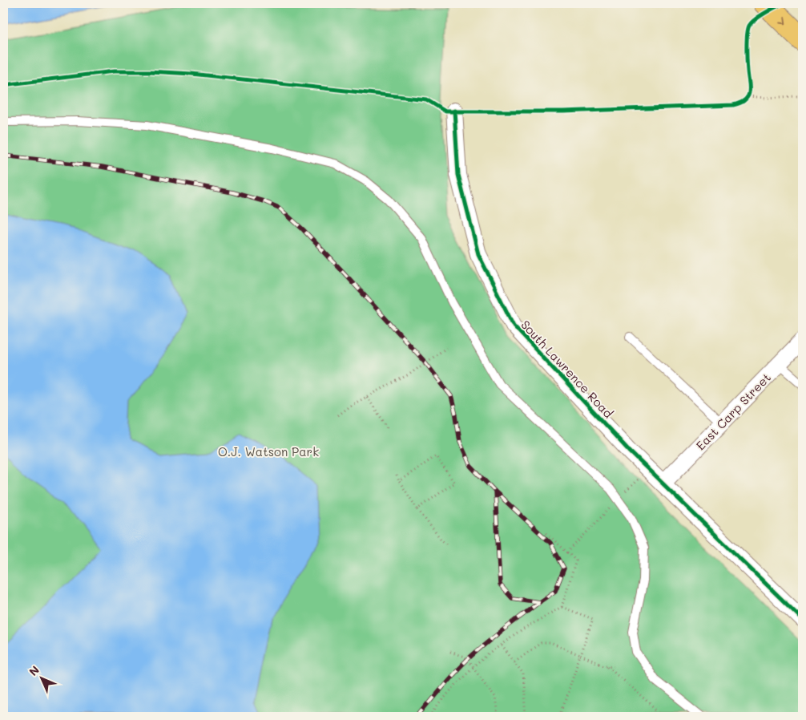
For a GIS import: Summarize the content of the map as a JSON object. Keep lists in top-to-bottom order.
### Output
{
  "streets": {
    "street": ["South Lawrence Road", "East Carp Street"]
  },
  "crossings": [
    ["South Lawrence Road", "East Carp Street"]
  ],
  "parks": ["O.J. Watson Park"],
  "north": "top left"
}
